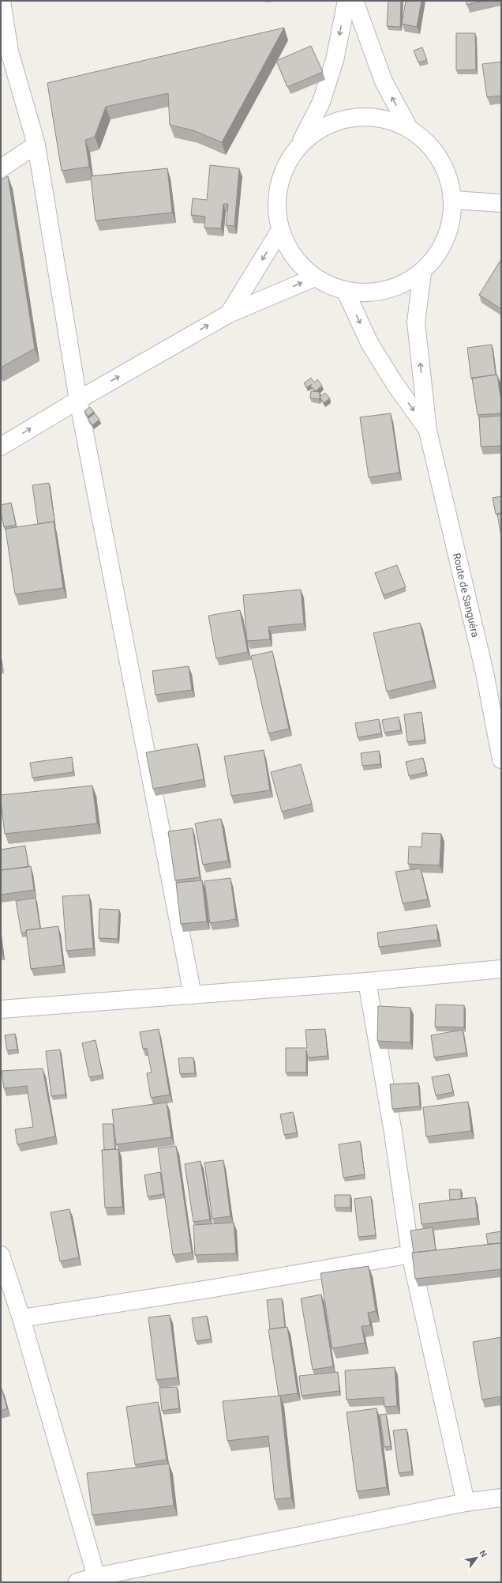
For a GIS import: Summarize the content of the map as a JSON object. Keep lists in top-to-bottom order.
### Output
{
  "streets": {
    "street": ["Route de Sanguéra"]
  },
  "north": "top right"
}
